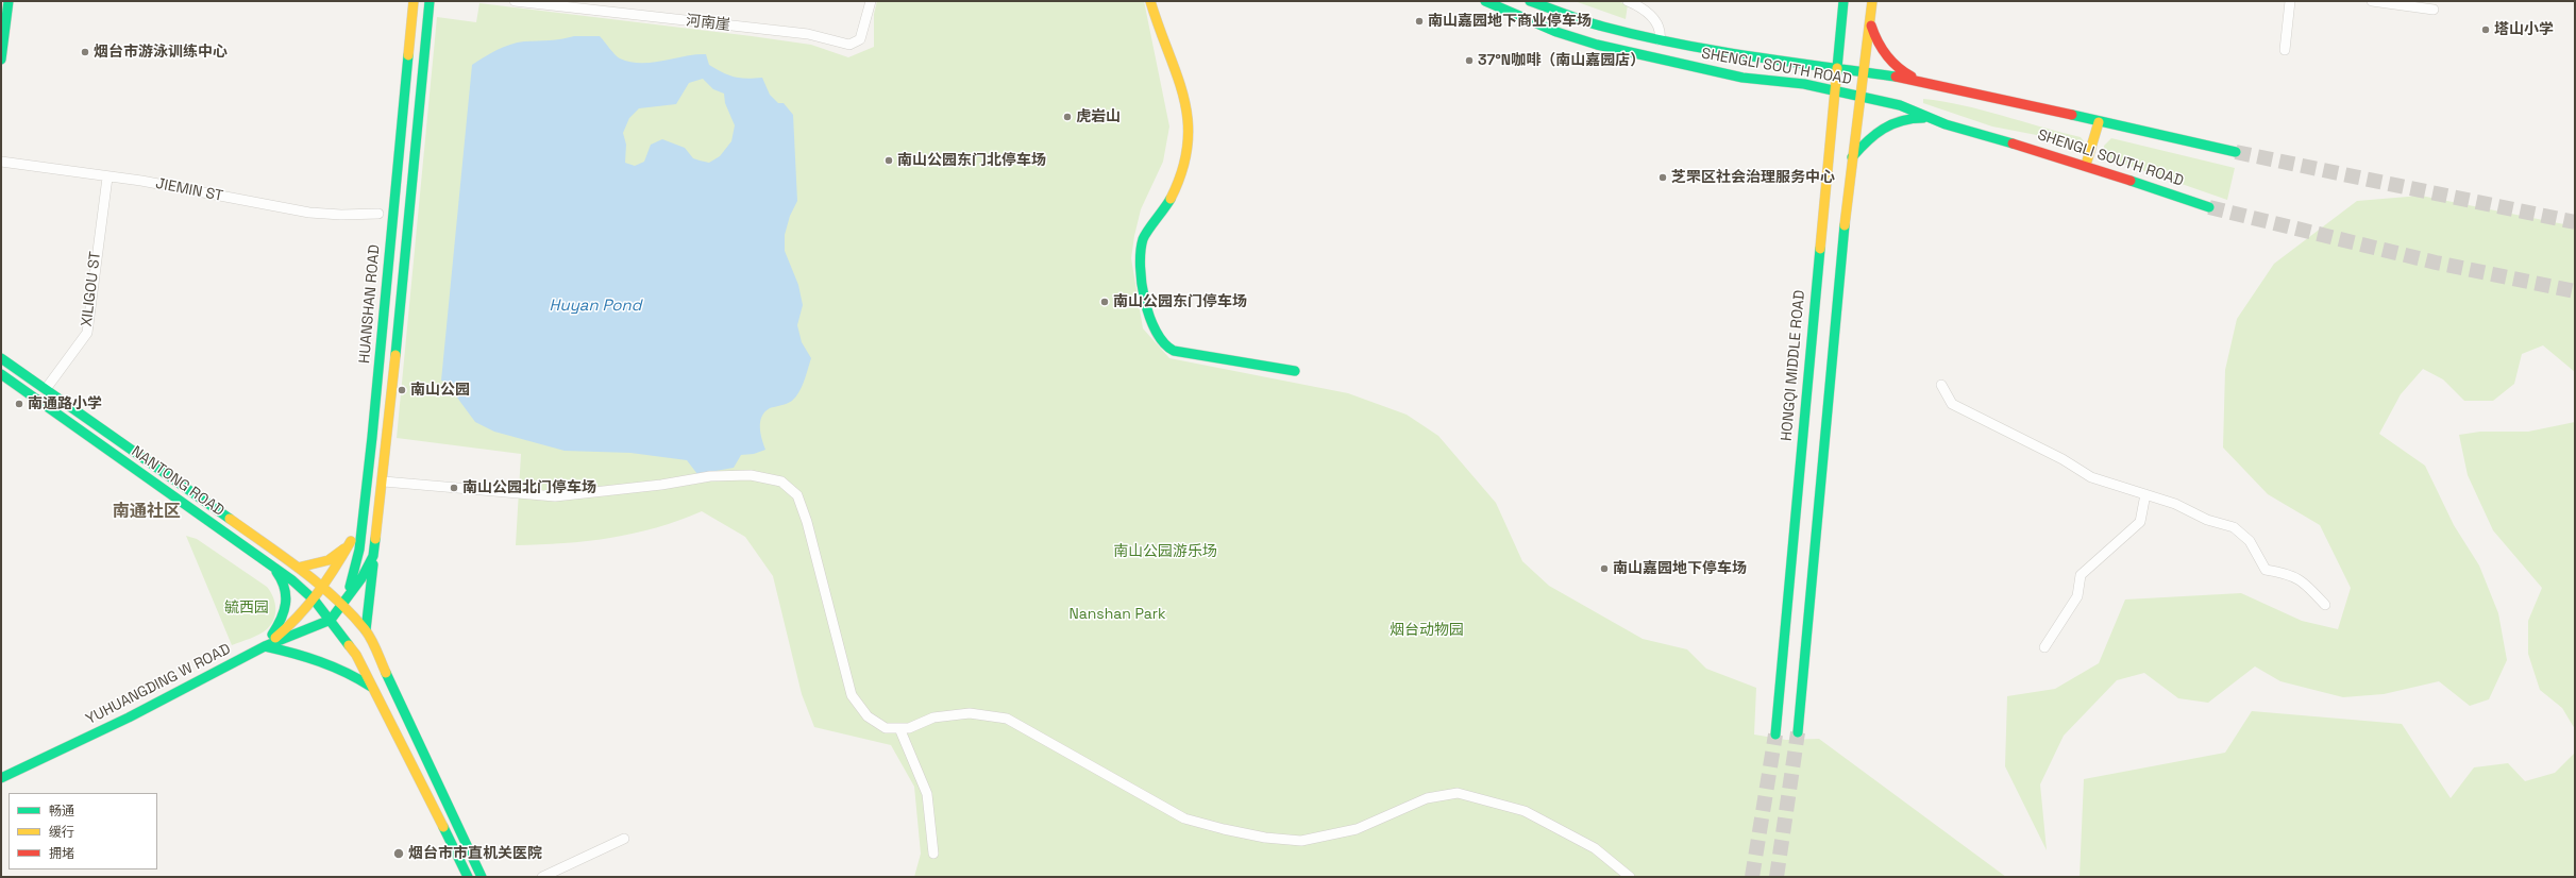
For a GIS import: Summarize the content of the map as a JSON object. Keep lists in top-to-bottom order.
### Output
{
  "streets": {
    "main road": [
      "SHENGLI SOUTH ROAD",
      "HUANSHAN ROAD",
      "HONGQI MIDDLE ROAD",
      "NANTONG ROAD",
      "YUHUANGDING W ROAD"
    ],
    "street": ["河南崖", "JIEMIN ST", "XILIGOU ST"]
  },
  "crossings": [
    ["SHENGLI SOUTH ROAD", "HONGQI MIDDLE ROAD"],
    ["JIEMIN ST", "XILIGOU ST"],
    ["XILIGOU ST", "NANTONG ROAD"],
    ["HUANSHAN ROAD", "NANTONG ROAD"],
    ["NANTONG ROAD", "YUHUANGDING W ROAD"]
  ],
  "districts": ["南通社区"],
  "water": ["Huyan Pond"],
  "parks": [
    "南山公园游乐场",
    "毓西园",
    "Nanshan Park",
    "烟台动物园"
  ],
  "places": [
    "南山嘉园地下商业停车场",
    "塔山小学",
    "烟台市游泳训练中心",
    "37°N咖啡（南山嘉园店）",
    "虎岩山",
    "南山公园东门北停车场",
    "芝罘区社会治理服务中心",
    "南山公园东门停车场",
    "南山公园",
    "南通路小学",
    "南山公园北门停车场",
    "南山嘉园地下停车场",
    "烟台市市直机关医院"
  ],
  "legend": ["畅通", "缓行", "拥堵"]
}
